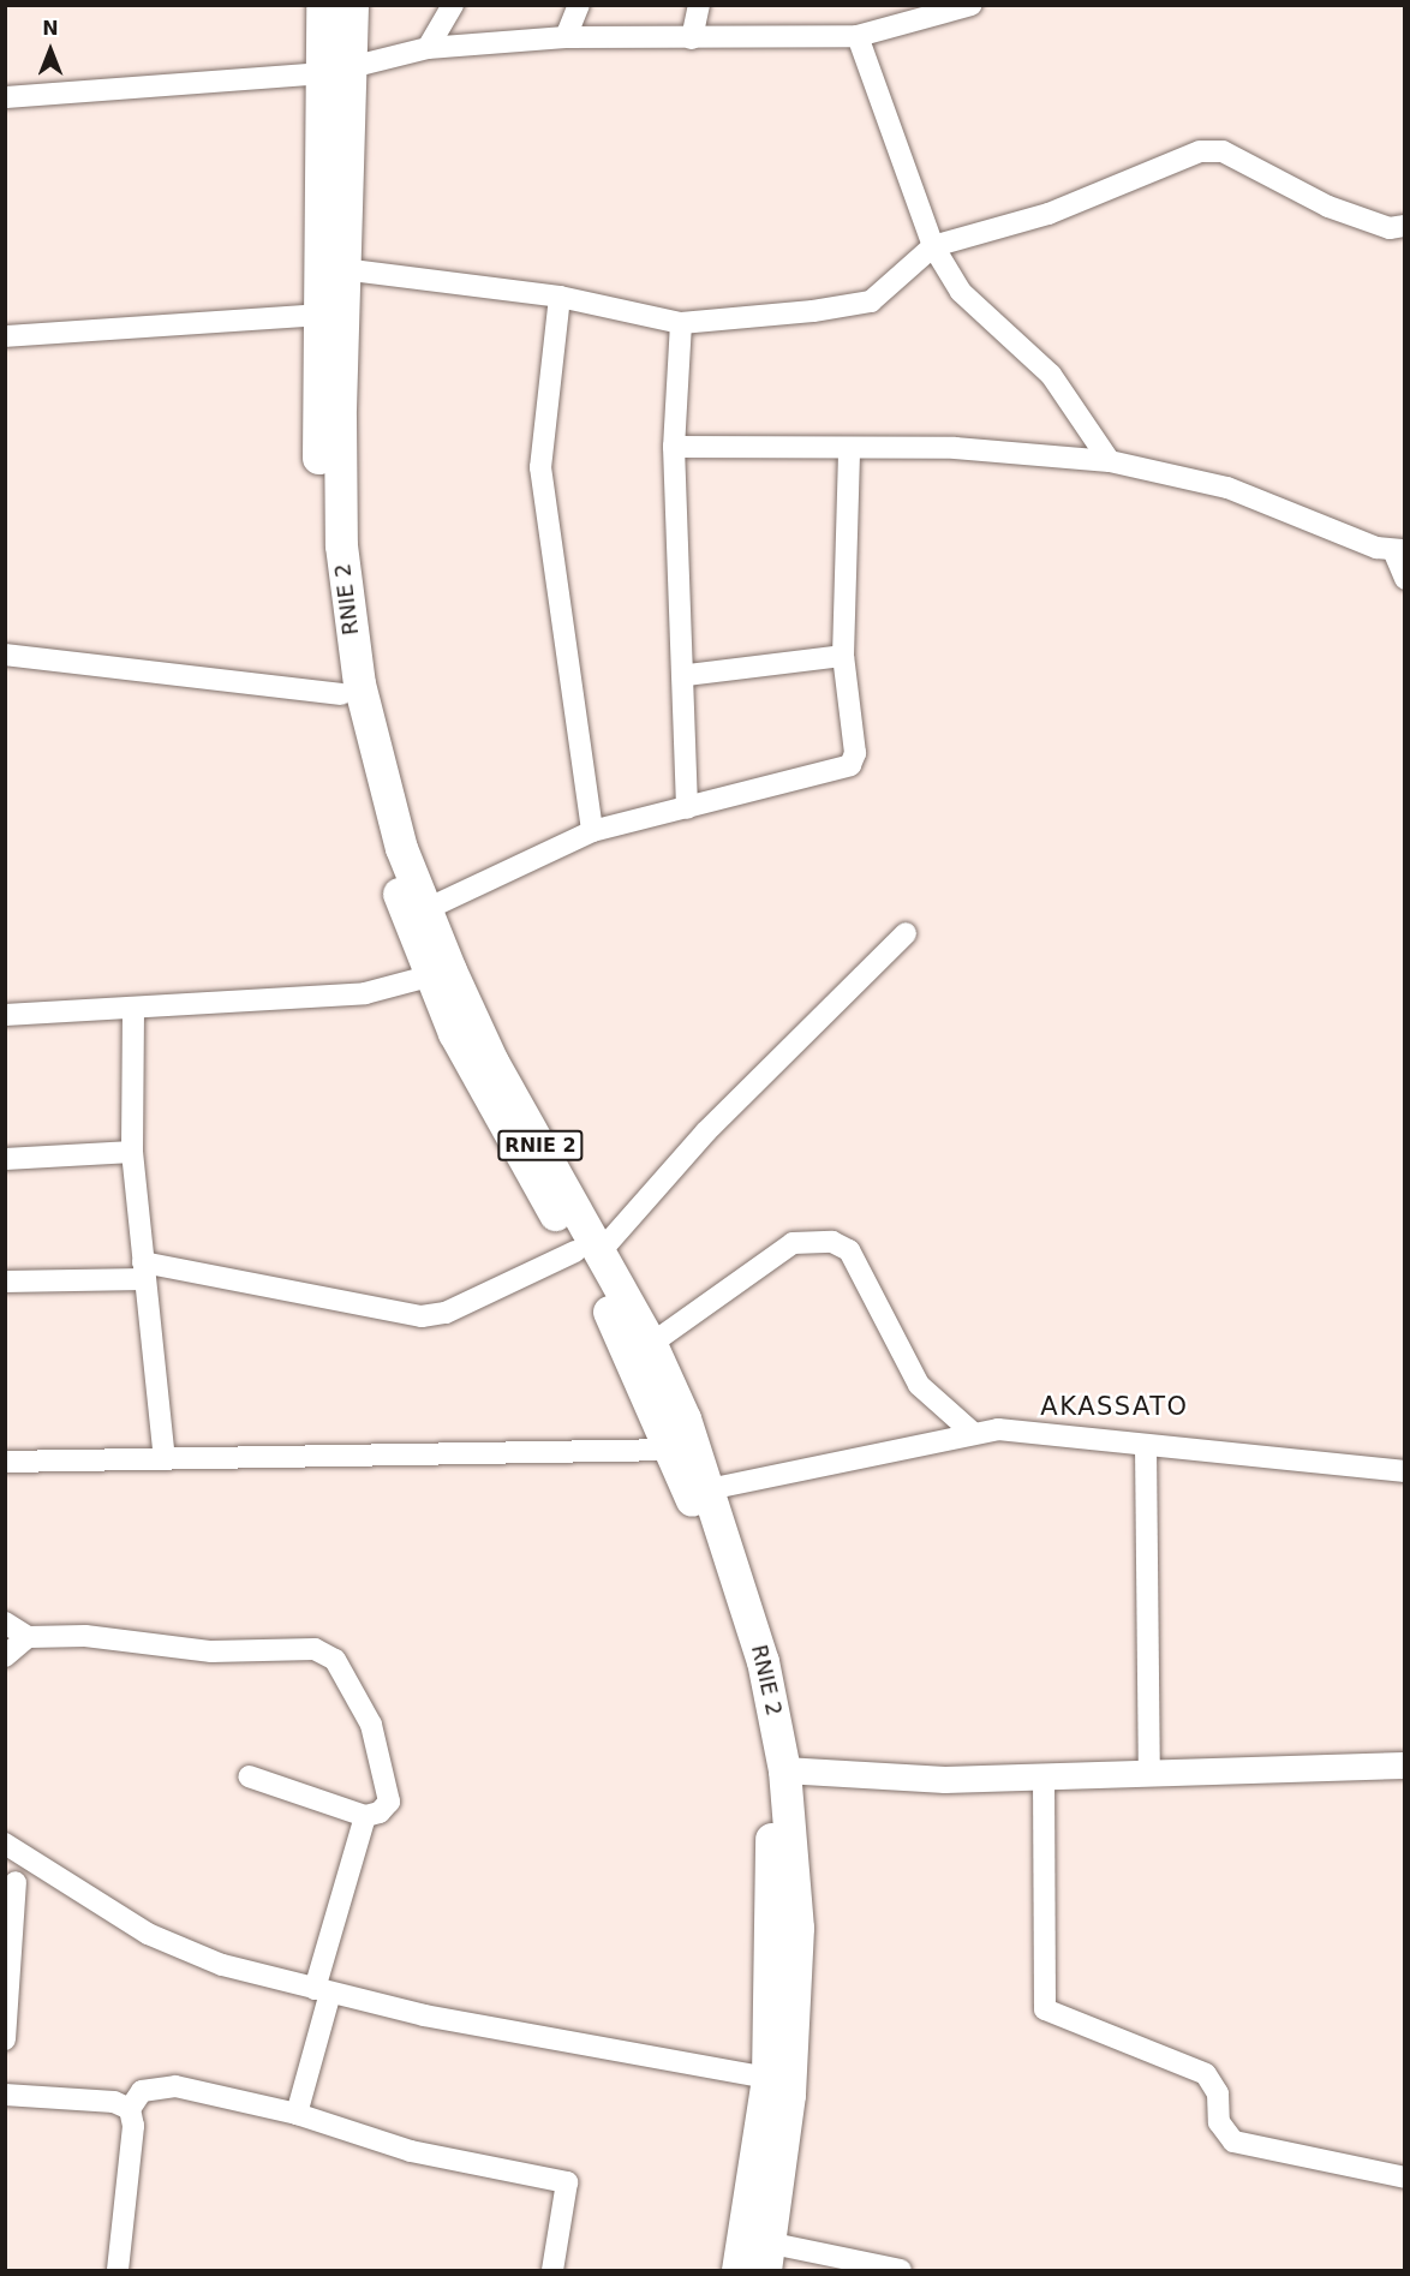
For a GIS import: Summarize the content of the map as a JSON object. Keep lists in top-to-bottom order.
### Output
{
  "streets": {
    "highway": ["RNIE 2"]
  },
  "districts": ["AKASSATO"],
  "north": "top"
}
